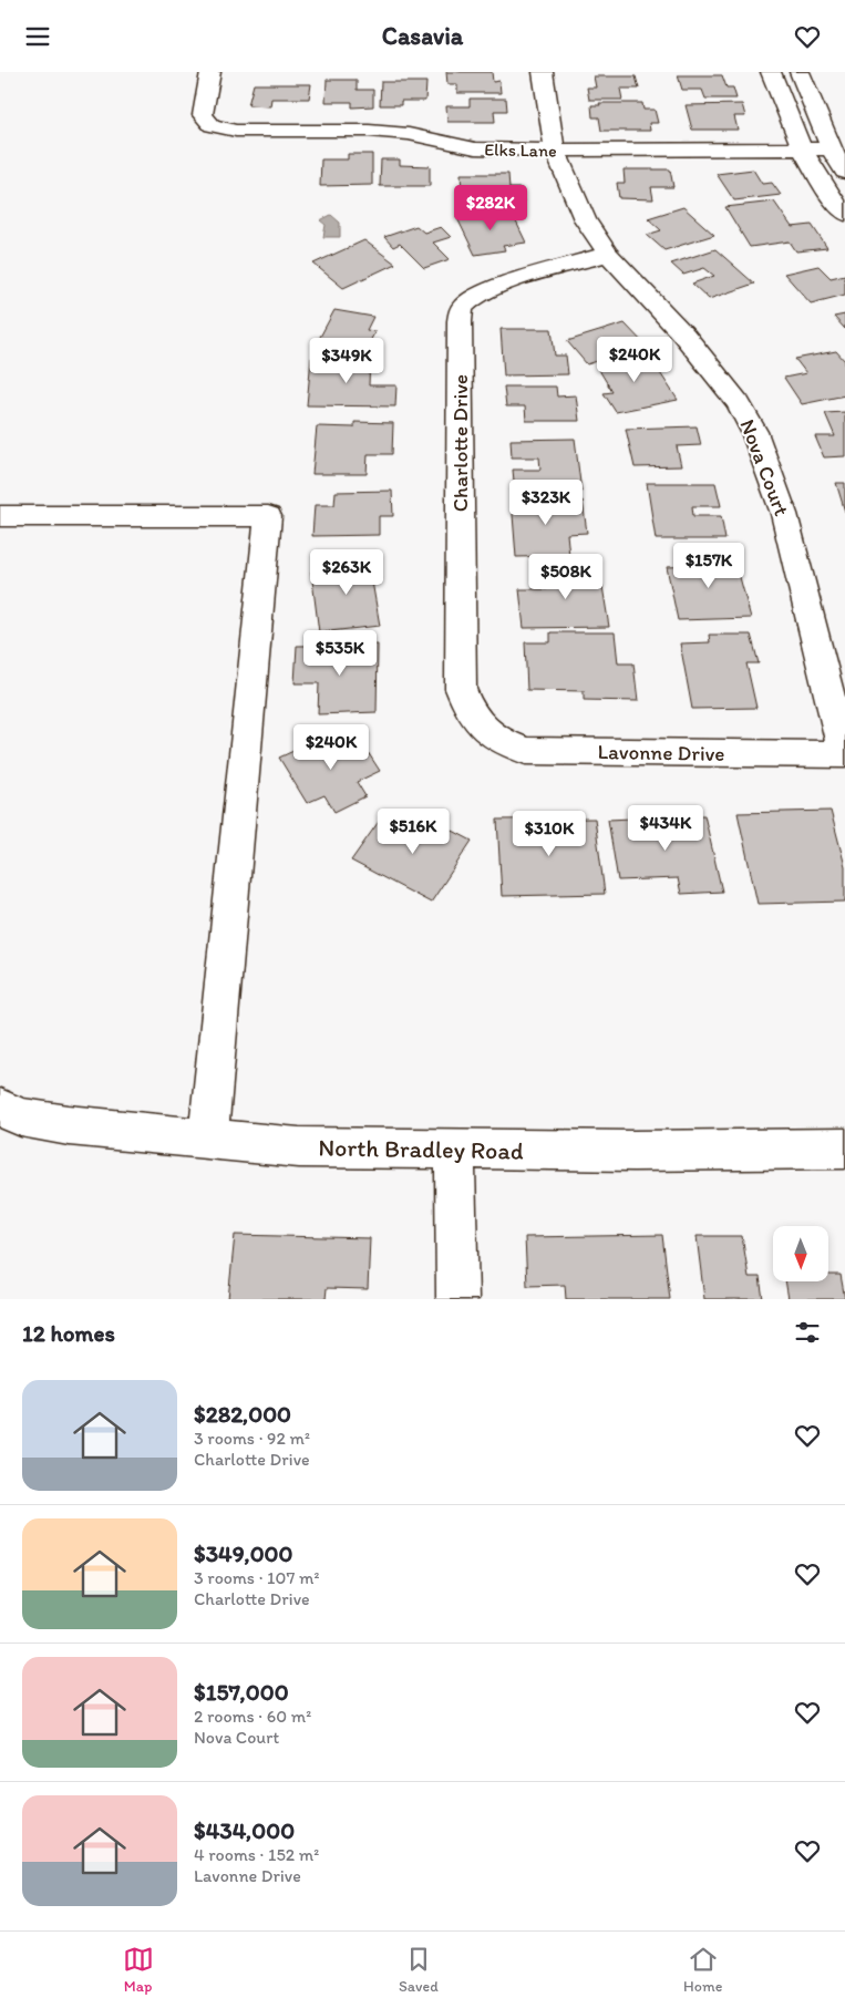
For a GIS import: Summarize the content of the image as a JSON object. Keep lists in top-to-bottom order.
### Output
{
  "streets": {
    "street": [
      "Elks Lane",
      "Charlotte Drive",
      "Nova Court",
      "Lavonne Drive",
      "North Bradley Road"
    ]
  },
  "crossings": [
    ["Elks Lane", "Nova Court"],
    ["Charlotte Drive", "Nova Court"],
    ["Charlotte Drive", "Lavonne Drive"],
    ["Nova Court", "Lavonne Drive"]
  ],
  "north": "bottom",
  "page": {
    "header": "Casavia",
    "price": [
      "$282K",
      "$240K",
      "$349K",
      "$323K",
      "$157K",
      "$263K",
      "$508K",
      "$535K",
      "$240K",
      "$434K",
      "$516K",
      "$310K"
    ],
    "heading": "12 homes",
    "list": [
      {
        "name": "$282,000",
        "note": "3 rooms · 92 m² · Charlotte Drive"
      },
      {
        "name": "$349,000",
        "note": "3 rooms · 107 m² · Charlotte Drive"
      },
      {
        "name": "$157,000",
        "note": "2 rooms · 60 m² · Nova Court"
      },
      {
        "name": "$434,000",
        "note": "4 rooms · 152 m² · Lavonne Drive"
      }
    ],
    "tabs": ["Map", "Saved", "Home"]
  }
}
